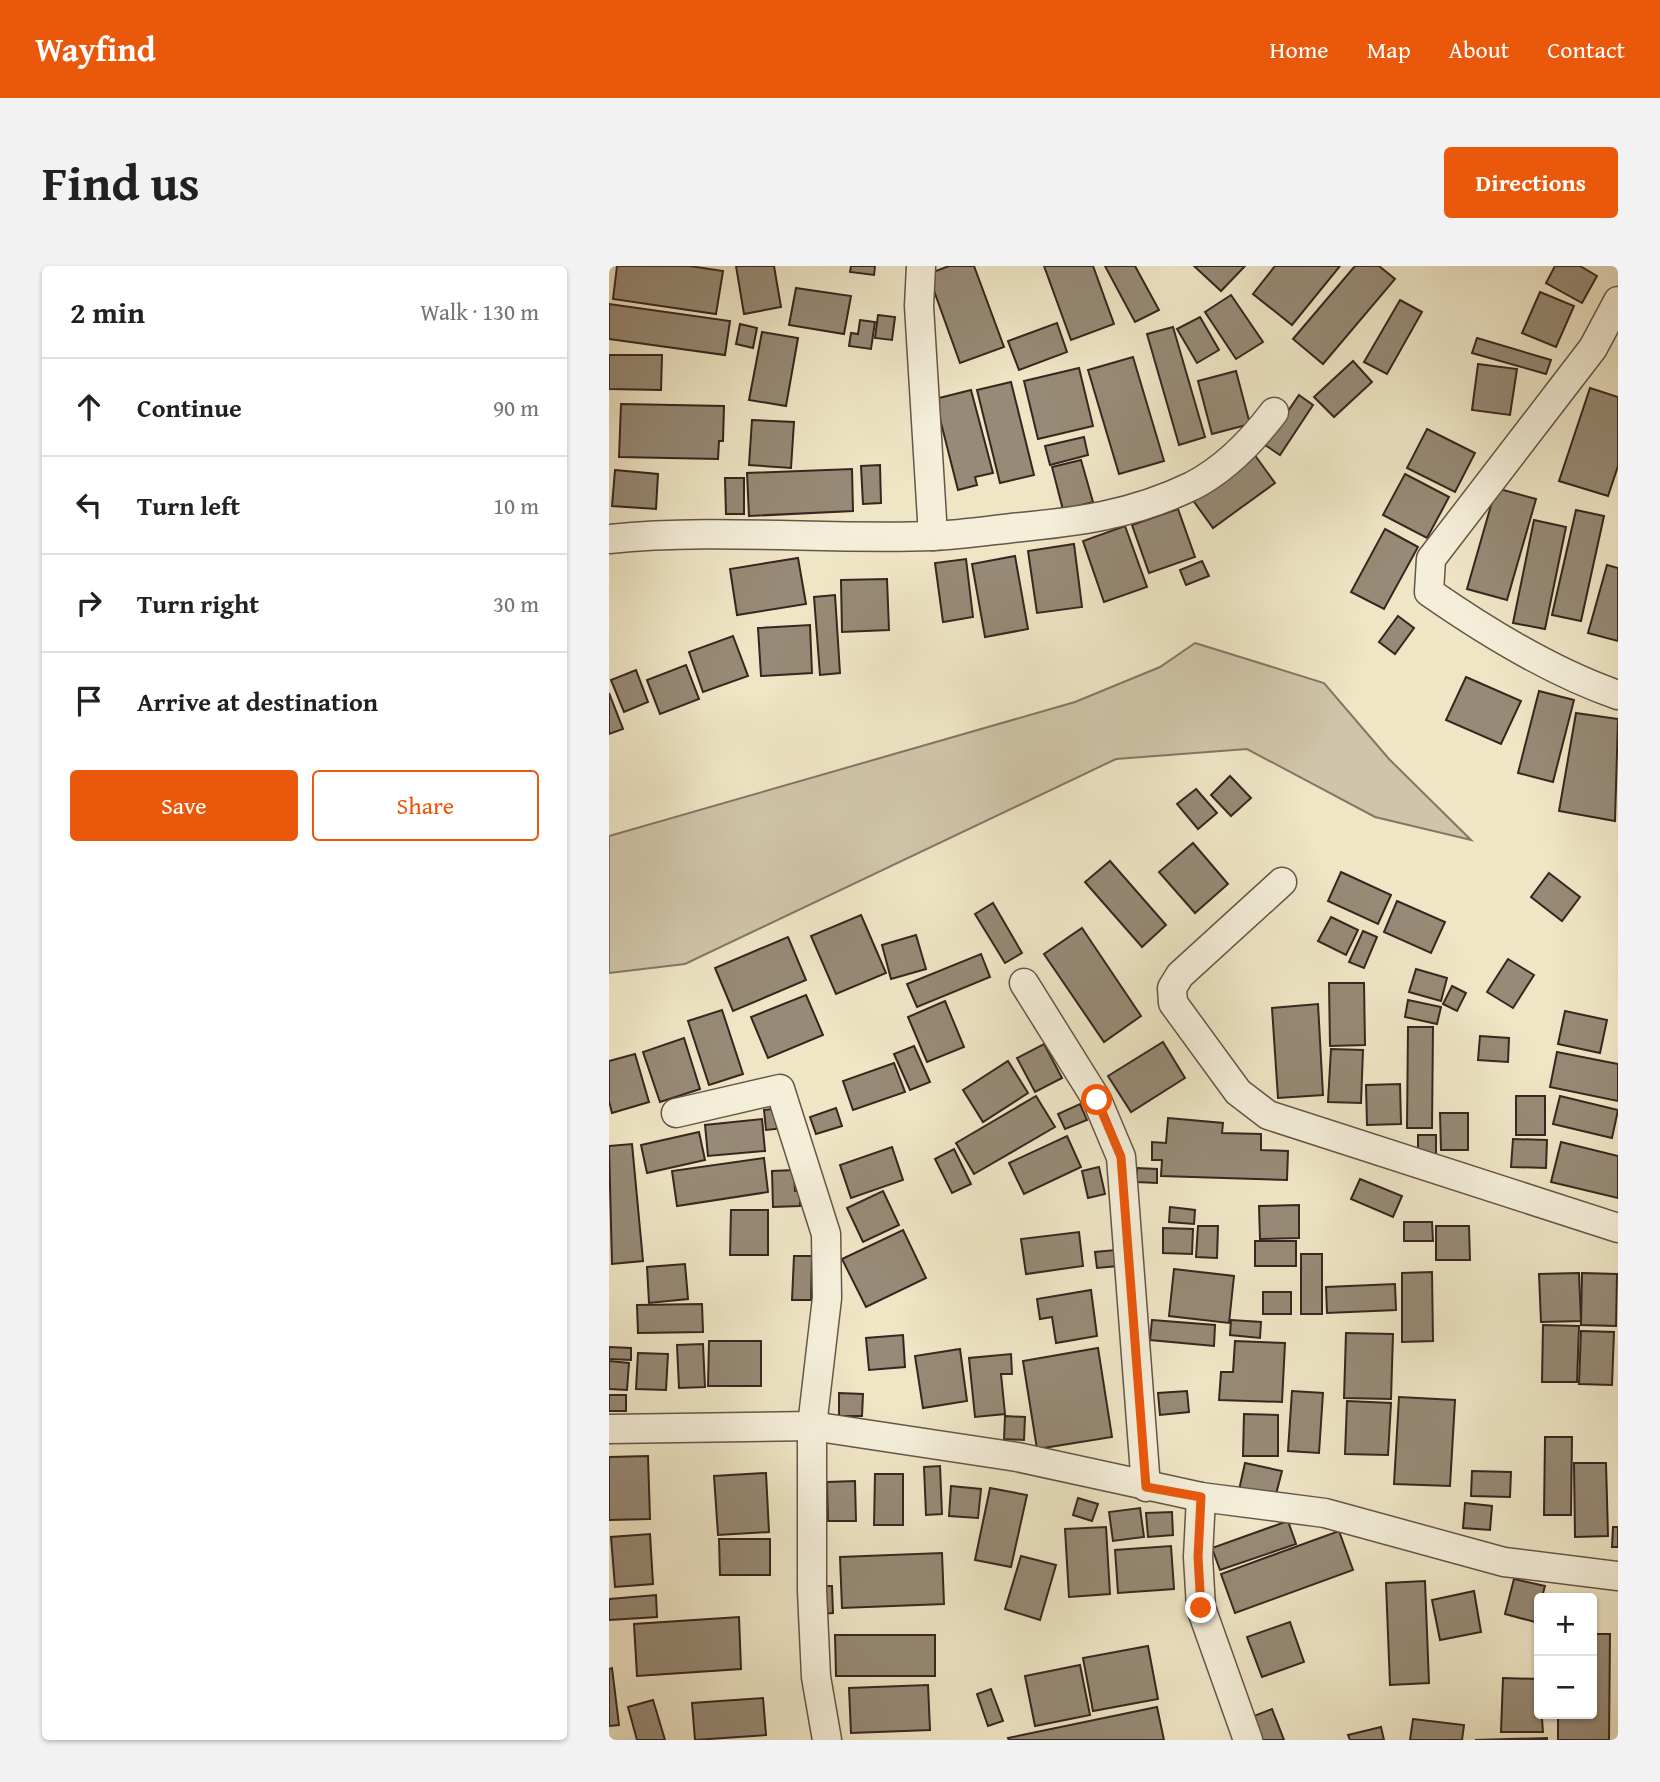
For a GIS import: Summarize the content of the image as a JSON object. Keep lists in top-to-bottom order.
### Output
{
  "page": {
    "header": "Wayfind",
    "nav": [
      "Home",
      "Map",
      "About",
      "Contact"
    ],
    "title": "Find us",
    "buttons": [
      "Directions",
      ["Save", "Share"]
    ],
    "heading": ["2 min", "Walk · 130 m"],
    "list": [
      ["Continue", "90 m"],
      ["Turn left", "10 m"],
      ["Turn right", "30 m"],
      "Arrive at destination"
    ],
    "map_buttons": ["+", "−"]
  }
}
